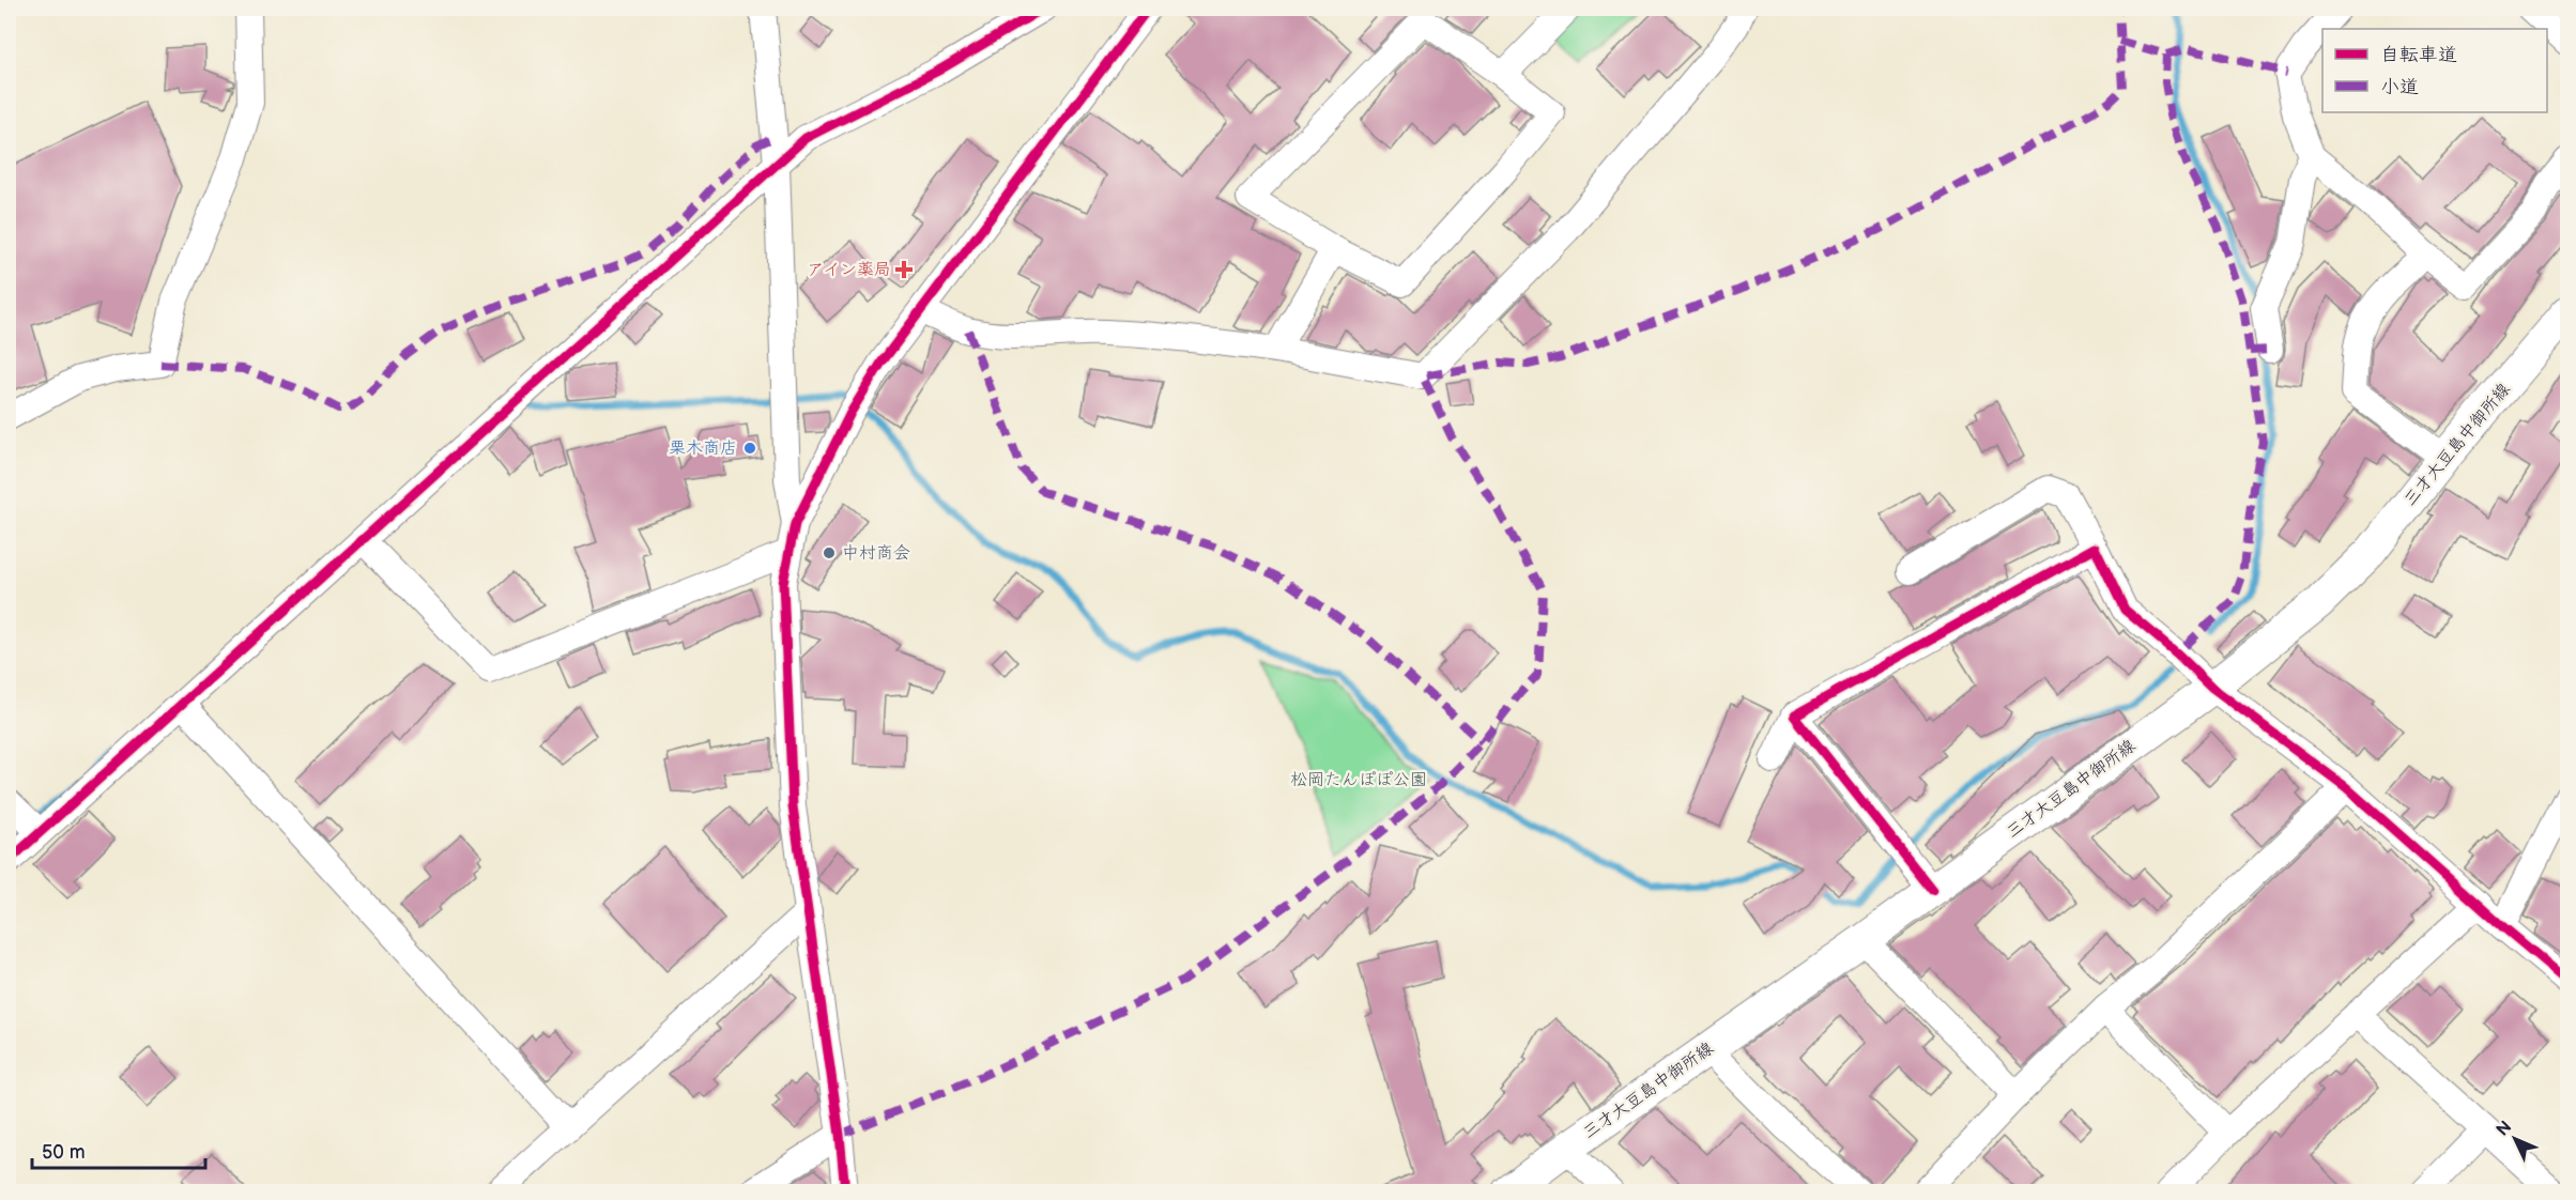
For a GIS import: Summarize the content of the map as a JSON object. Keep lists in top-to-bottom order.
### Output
{
  "streets": {
    "main road": ["三才大豆島中御所線"]
  },
  "parks": ["松岡たんぽぽ公園"],
  "places": {
    "health": ["アイン薬局"],
    "other": ["栗木商店", "中村商会"]
  },
  "legend": ["自転車道", "小道"],
  "scale_bar": "50 m",
  "north": "top left"
}
